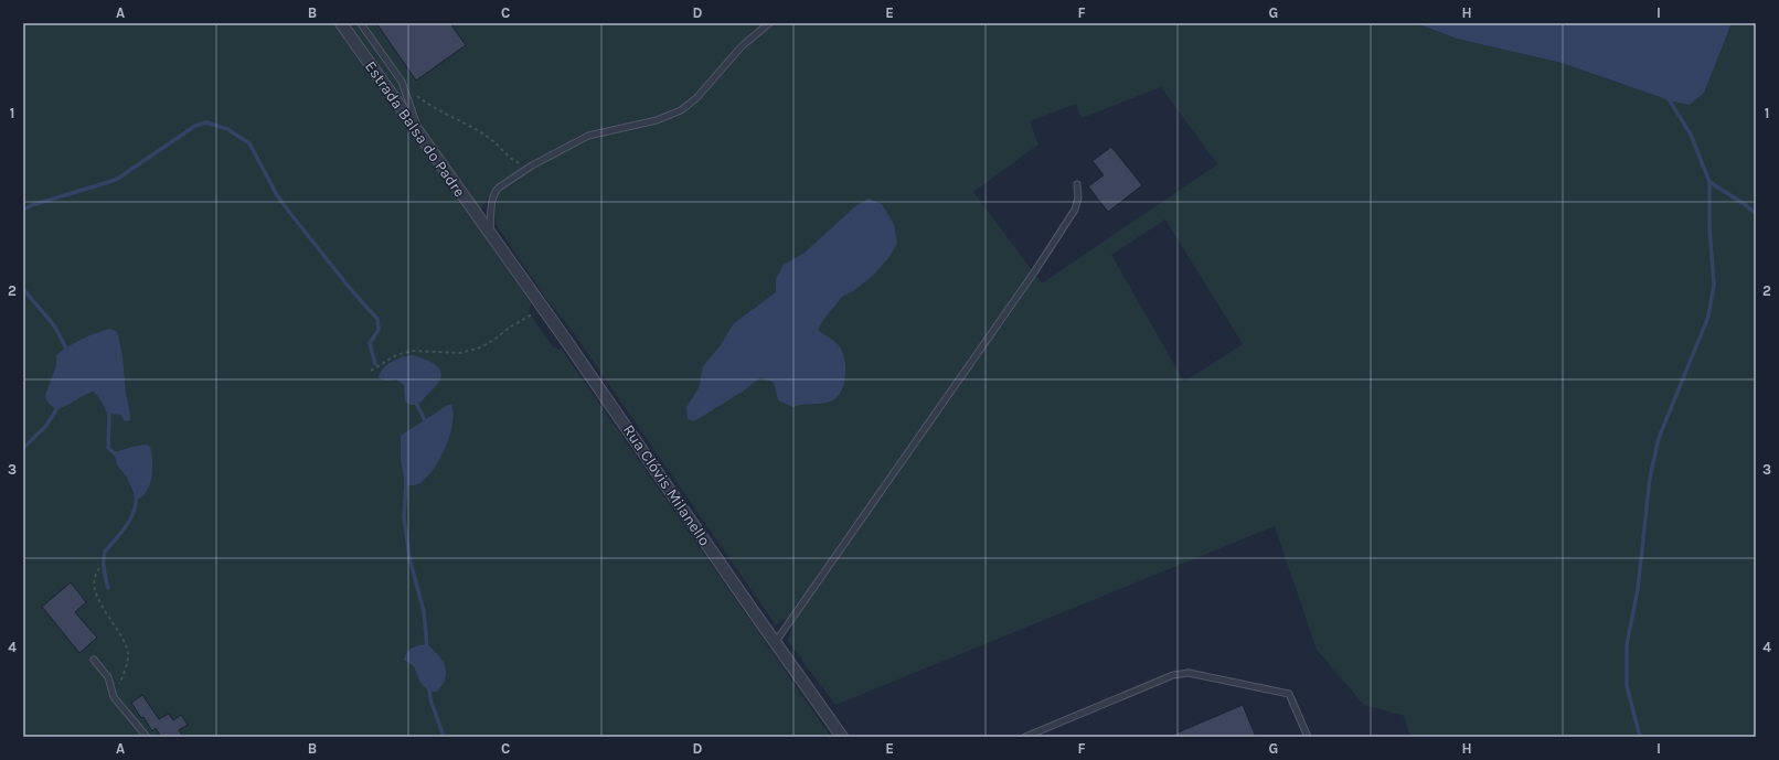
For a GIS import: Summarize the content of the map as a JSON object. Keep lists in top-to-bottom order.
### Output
{
  "streets": {
    "street": ["Estrada Balsa do Padre", "Rua Clóvis Milanello"]
  },
  "crossings": [
    ["Estrada Balsa do Padre", "Rua Clóvis Milanello"]
  ],
  "grid": {
    "columns": [
      "A",
      "B",
      "C",
      "D",
      "E",
      "F",
      "G",
      "H",
      "I"
    ],
    "rows": [
      "1",
      "2",
      "3",
      "4"
    ]
  }
}
